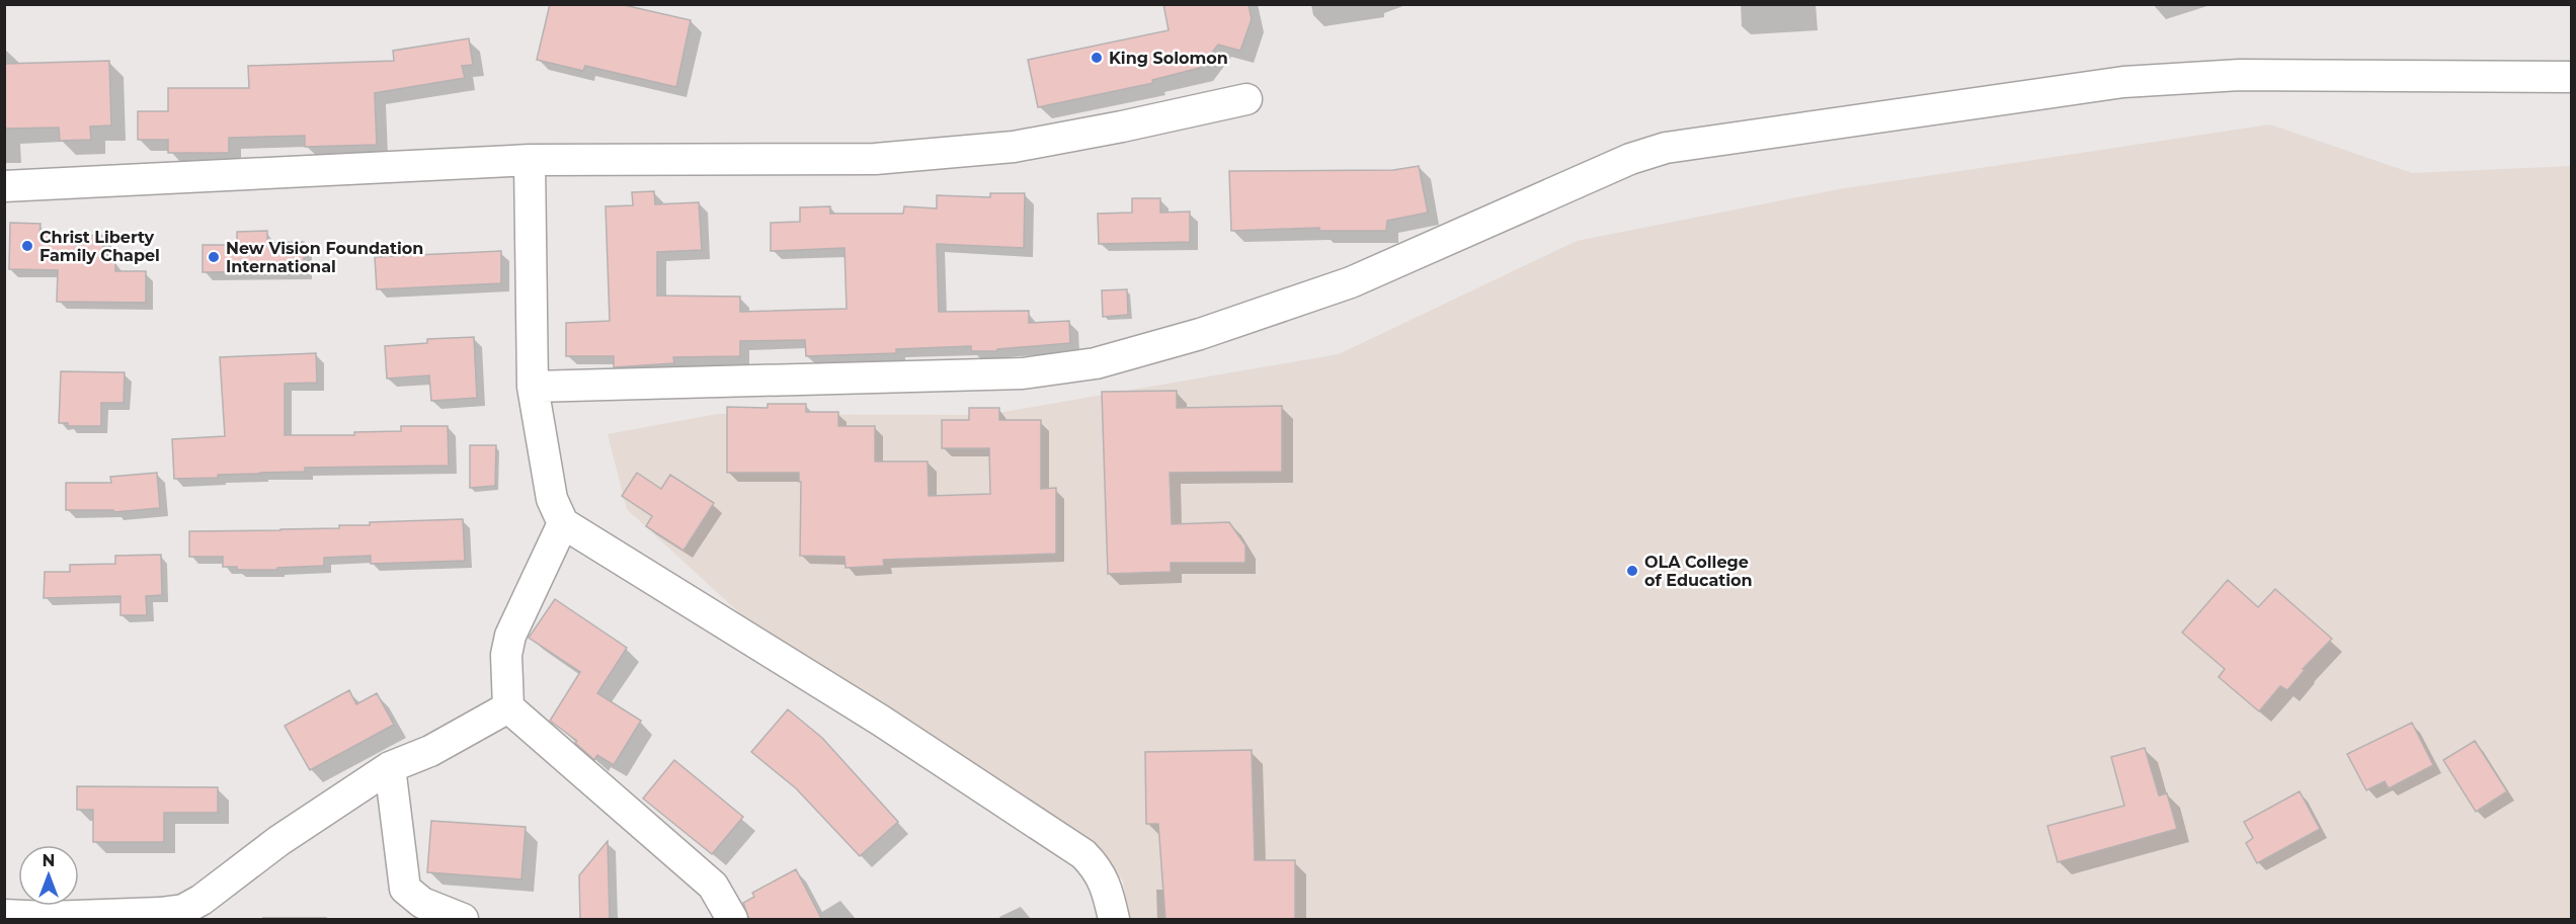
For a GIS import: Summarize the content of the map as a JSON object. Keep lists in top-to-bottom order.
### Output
{
  "places": [
    "King Solomon",
    "Christ Liberty Family Chapel",
    "New Vision Foundation International",
    "OLA College of Education"
  ],
  "north": "top"
}
